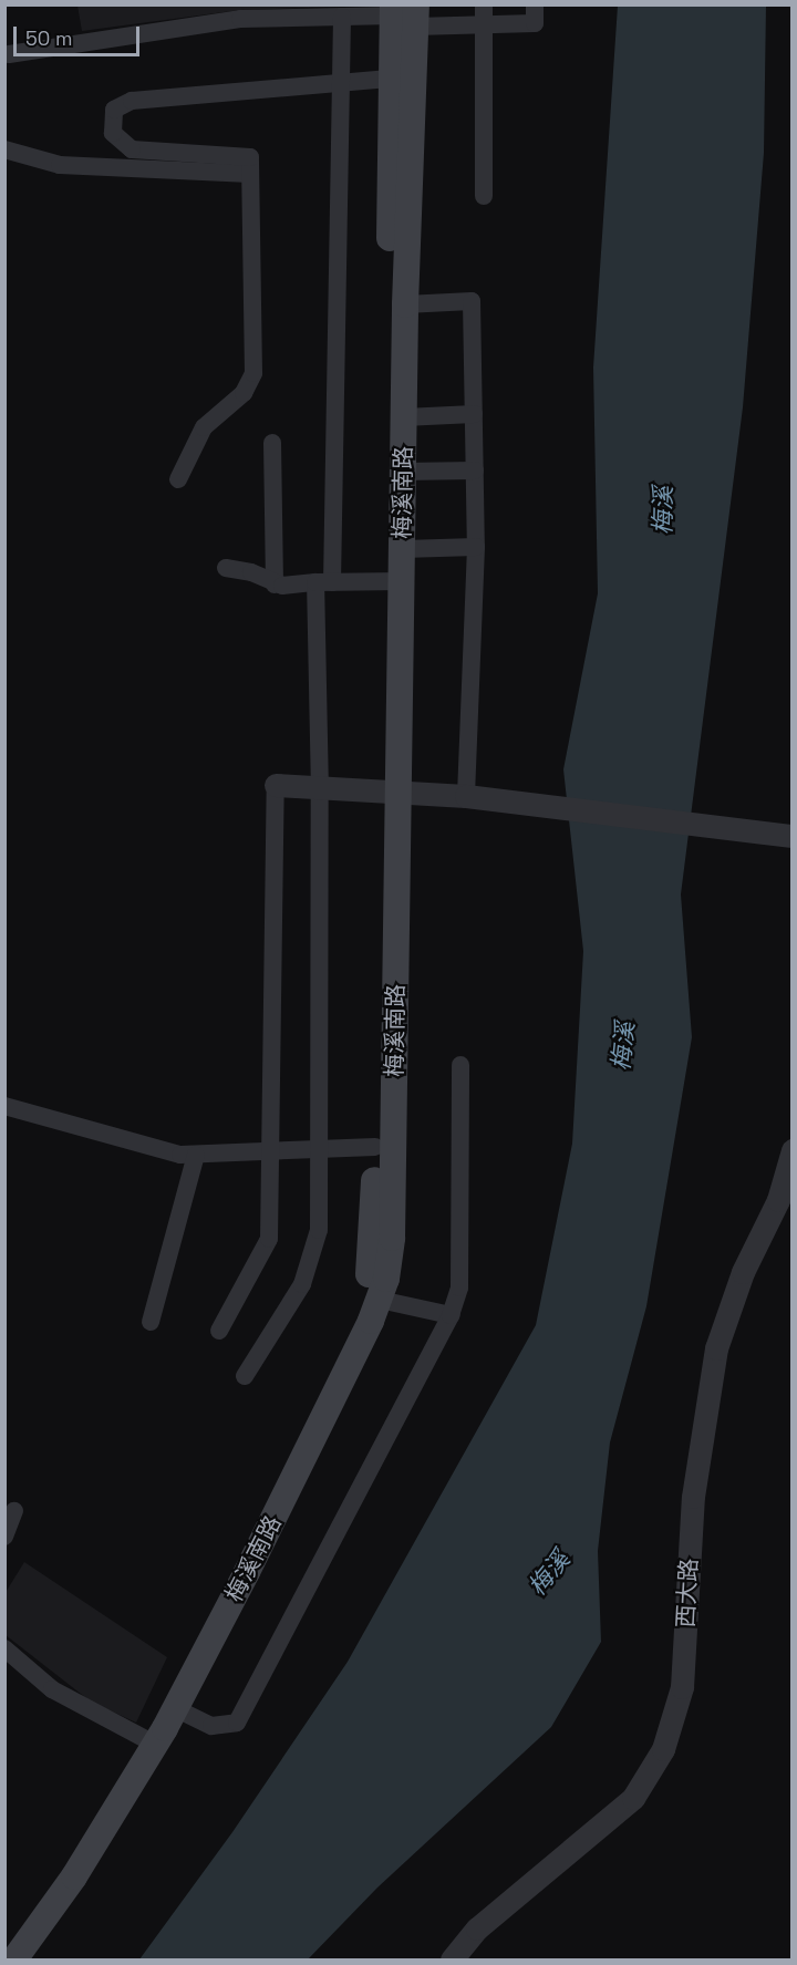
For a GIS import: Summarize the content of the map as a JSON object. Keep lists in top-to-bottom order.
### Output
{
  "streets": {
    "main road": ["梅溪南路"],
    "street": ["西大路"]
  },
  "water": ["梅溪"],
  "scale_bar": "50 m"
}
